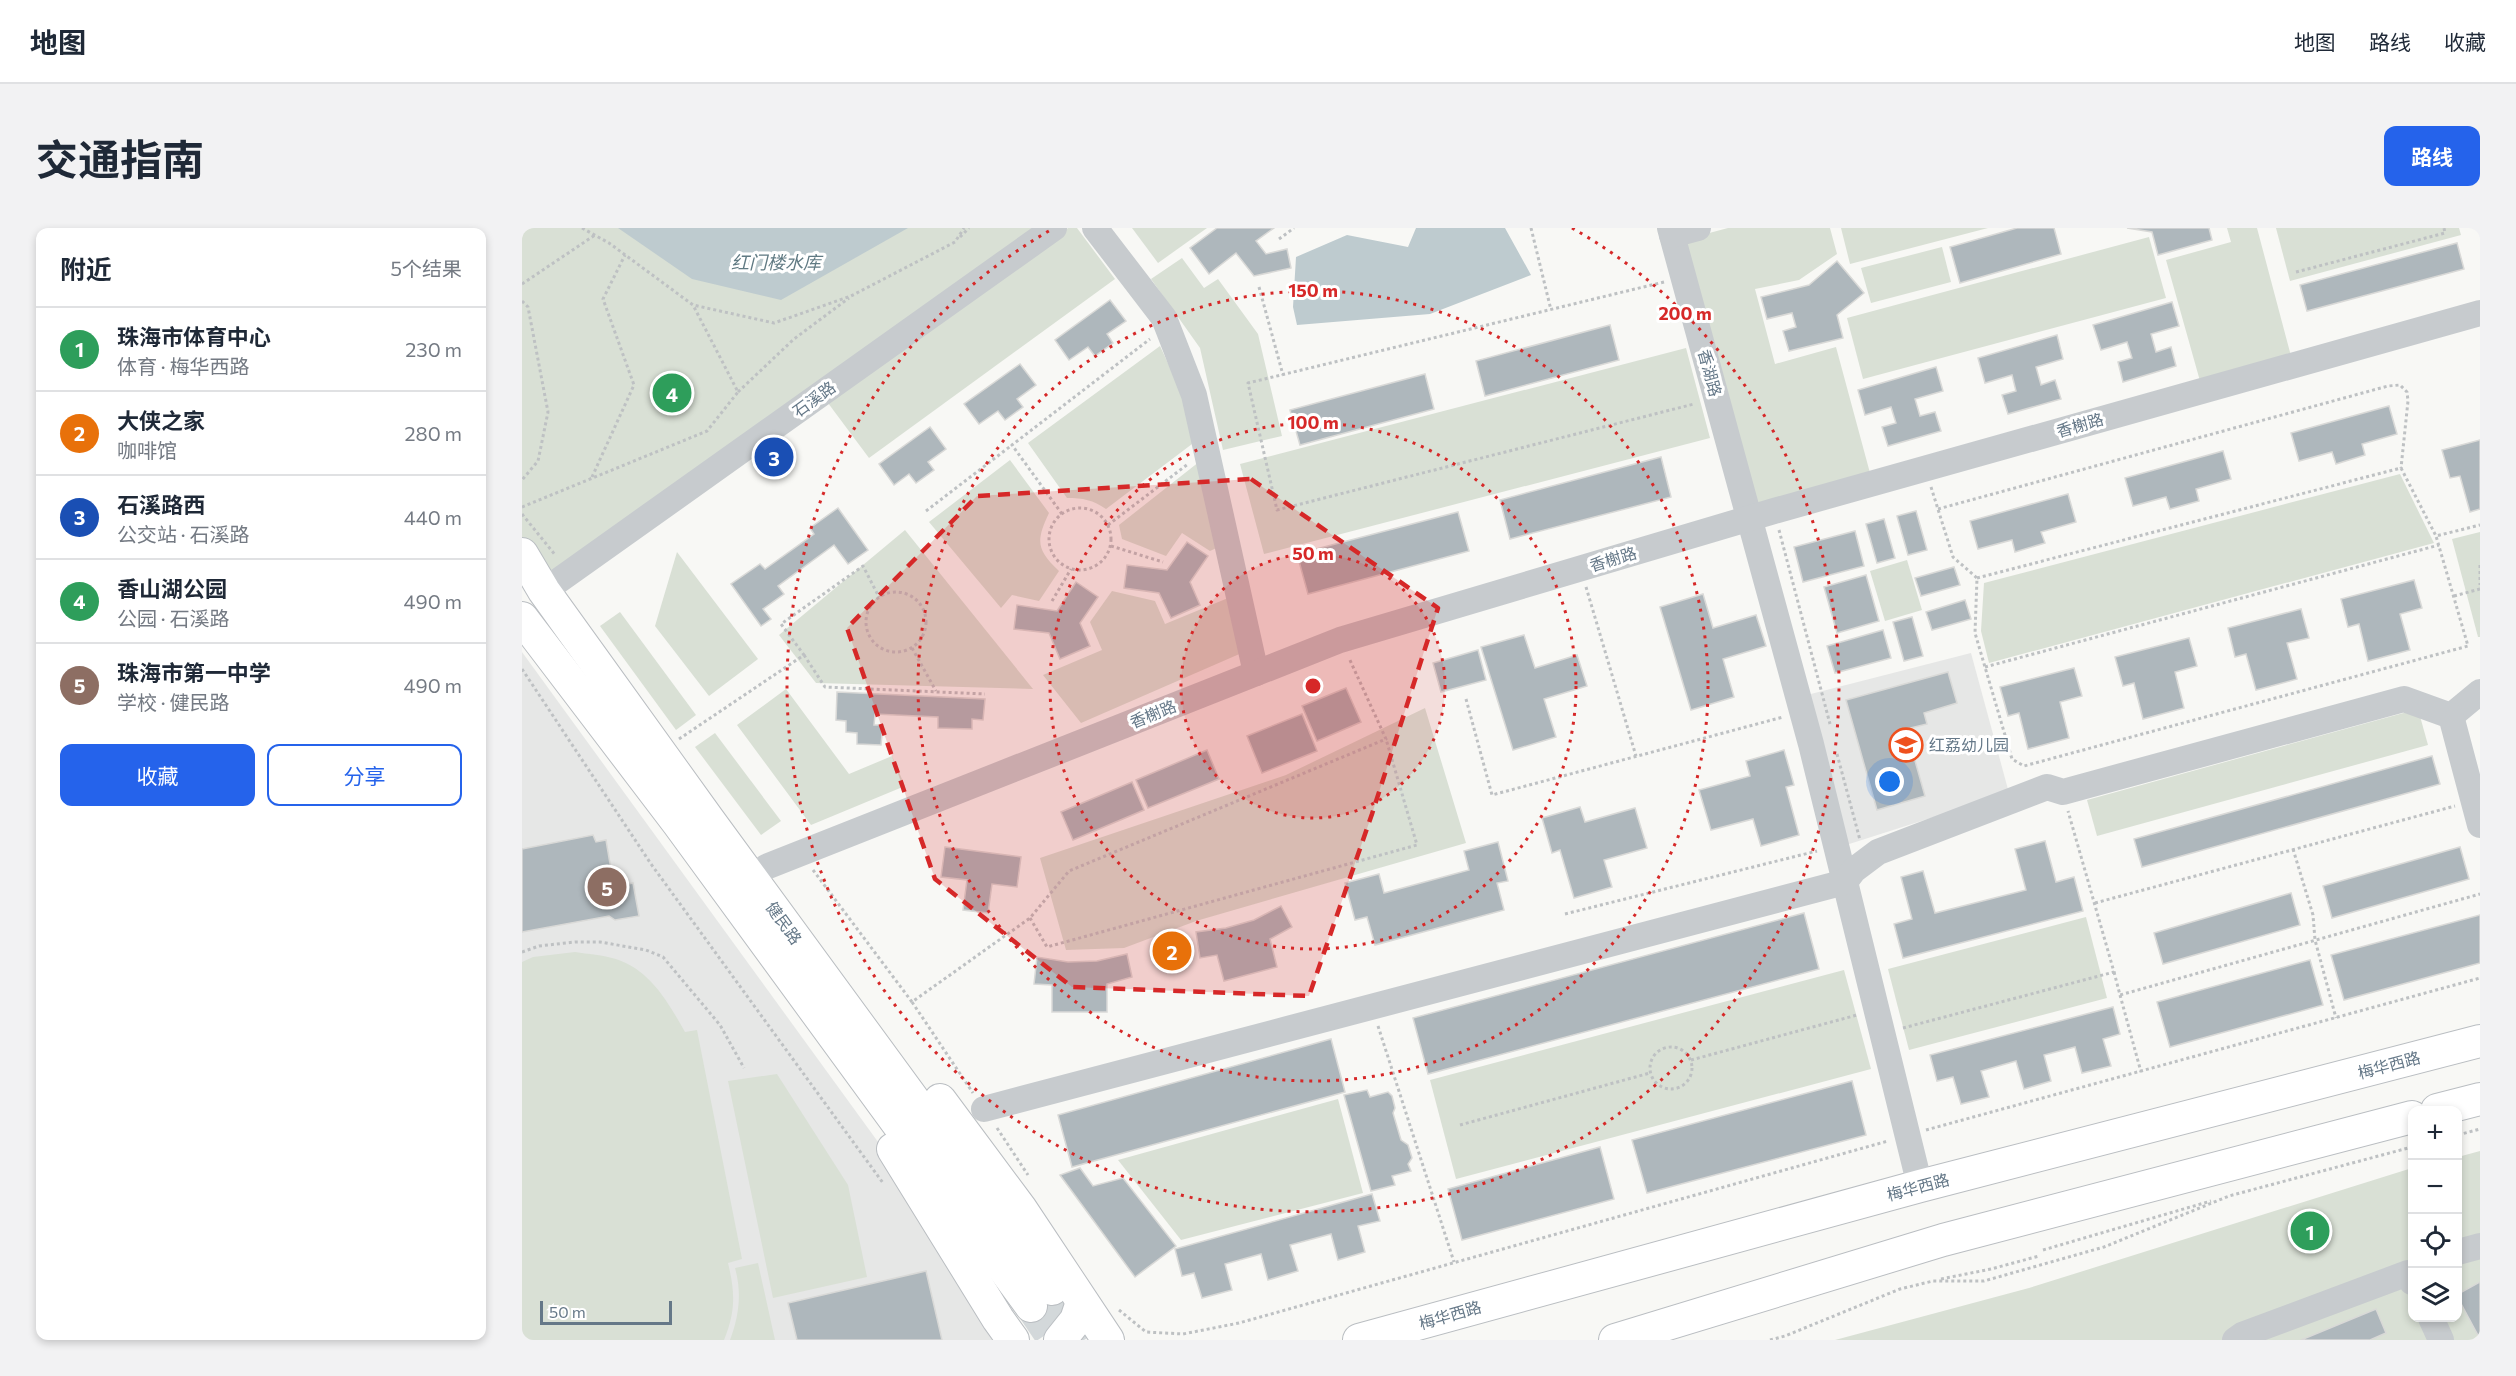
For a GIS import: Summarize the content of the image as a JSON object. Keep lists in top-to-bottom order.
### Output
{
  "streets": {
    "main road": ["健民路", "梅华西路"],
    "street": ["香湖路", "石溪路", "香榭路"]
  },
  "crossings": [
    ["香湖路", "香榭路"],
    ["香湖路", "梅华西路"],
    ["石溪路", "健民路"]
  ],
  "water": ["红门楼水库"],
  "places": {
    "school or university": ["红荔幼儿园"]
  },
  "scale_bar": "50 m",
  "page": {
    "header": "地图",
    "nav": ["地图", "路线", "收藏"],
    "title": "交通指南",
    "buttons": [
      "路线",
      ["收藏", "分享"]
    ],
    "heading": ["附近", "5个结果"],
    "list": [
      {
        "mark": "1",
        "name": "珠海市体育中心",
        "note": "体育 · 梅华西路",
        "value": "230 m"
      },
      {
        "mark": "2",
        "name": "大侠之家",
        "note": "咖啡馆",
        "value": "280 m"
      },
      {
        "mark": "3",
        "name": "石溪路西",
        "note": "公交站 · 石溪路",
        "value": "440 m"
      },
      {
        "mark": "4",
        "name": "香山湖公园",
        "note": "公园 · 石溪路",
        "value": "490 m"
      },
      {
        "mark": "5",
        "name": "珠海市第一中学",
        "note": "学校 · 健民路",
        "value": "490 m"
      }
    ],
    "pins": [
      "4",
      "3",
      "5",
      "2",
      "1"
    ],
    "map_buttons": ["+", "−"],
    "scale": "50 m"
  },
  "rings": [
    "150 m",
    "200 m",
    "100 m",
    "50 m"
  ]
}
